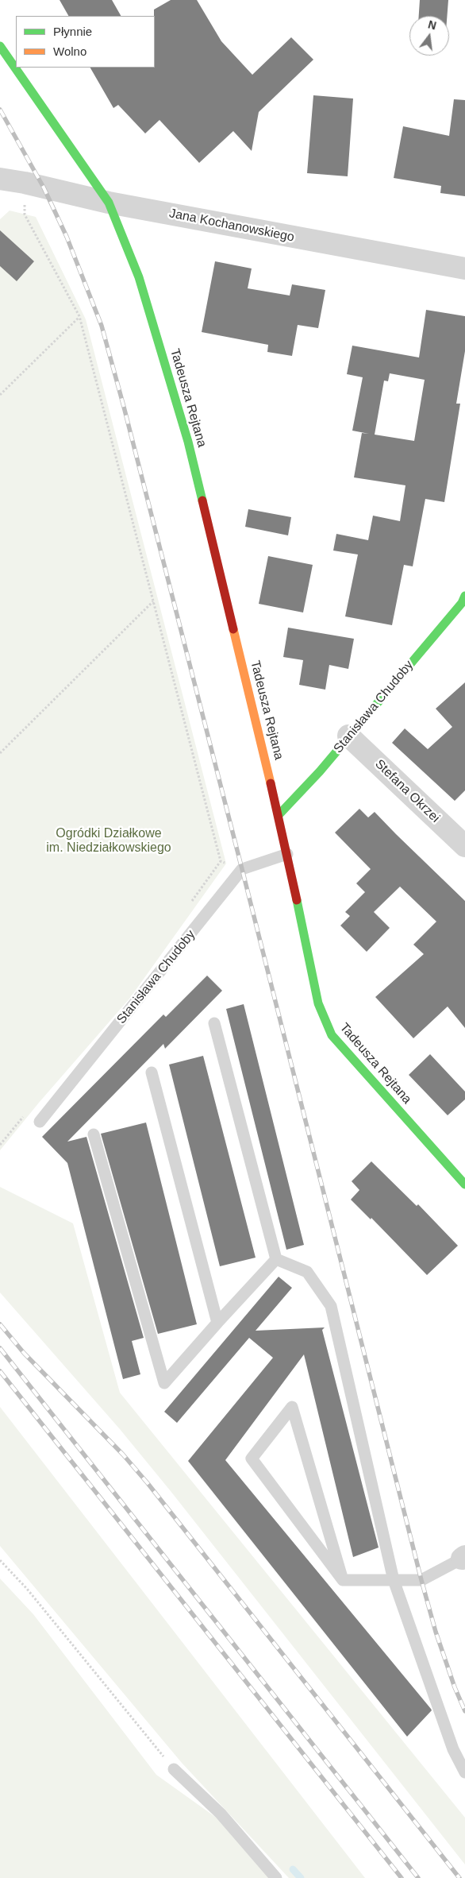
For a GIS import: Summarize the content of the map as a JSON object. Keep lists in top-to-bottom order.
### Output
{
  "streets": {
    "street": [
      "Jana Kochanowskiego",
      "Tadeusza Rejtana",
      "Stanisława Chudoby",
      "Stefana Okrzei"
    ]
  },
  "crossings": [
    ["Jana Kochanowskiego", "Tadeusza Rejtana"],
    ["Tadeusza Rejtana", "Stanisława Chudoby"],
    ["Stanisława Chudoby", "Stefana Okrzei"]
  ],
  "parks": ["Ogródki Działkowe im. Niedziałkowskiego"],
  "legend": ["Płynnie", "Wolno"],
  "north": "top"
}
